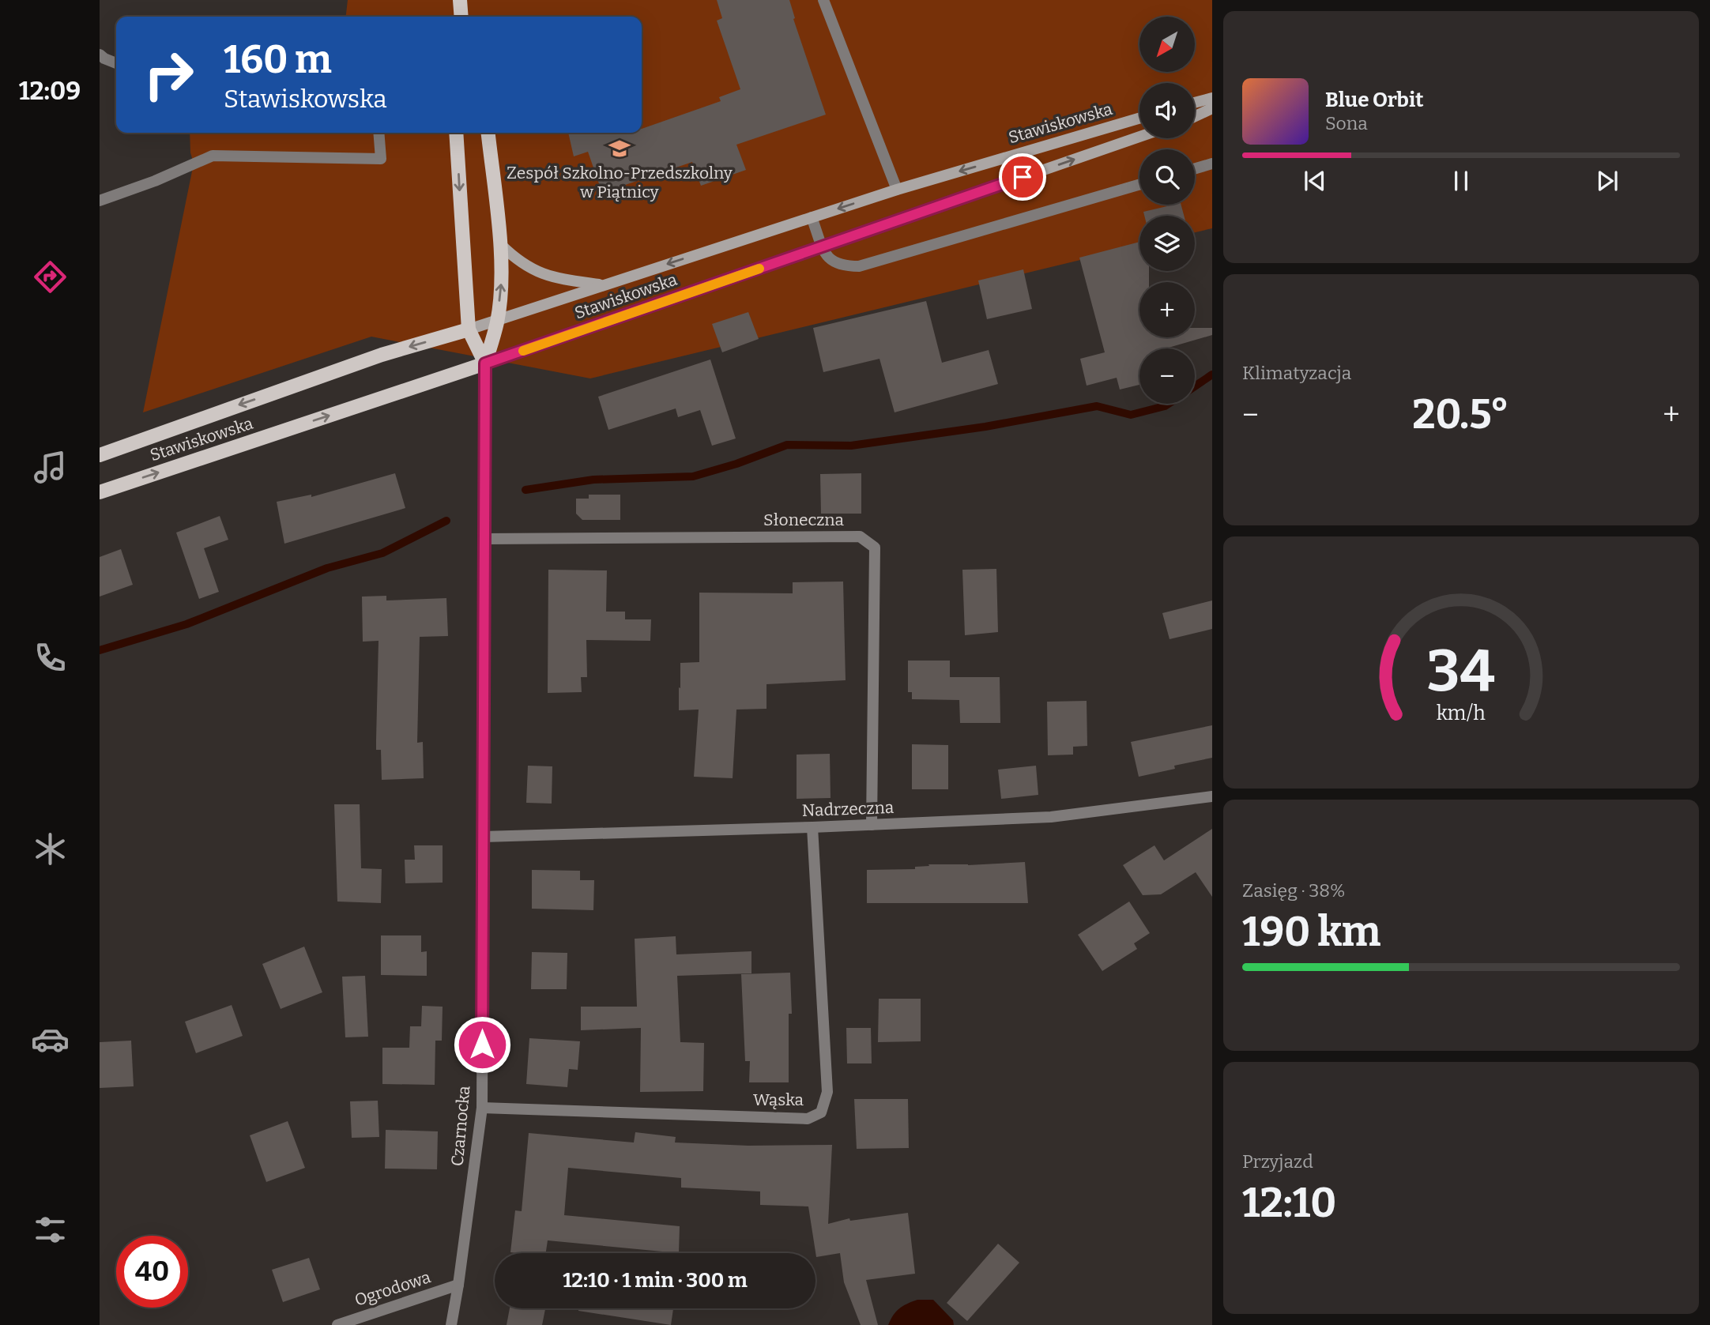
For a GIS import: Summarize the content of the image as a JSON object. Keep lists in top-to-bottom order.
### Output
{
  "streets": {
    "main road": ["Stawiskowska"],
    "street": [
      "Słoneczna",
      "Nadrzeczna",
      "Wąska",
      "Czarnocka",
      "Ogrodowa"
    ]
  },
  "crossings": [
    ["Stawiskowska", "Czarnocka"],
    ["Słoneczna", "Nadrzeczna"],
    ["Słoneczna", "Czarnocka"],
    ["Nadrzeczna", "Wąska"],
    ["Nadrzeczna", "Czarnocka"],
    ["Wąska", "Czarnocka"],
    ["Czarnocka", "Ogrodowa"]
  ],
  "places": {
    "school or university": ["Zespół Szkolno-Przedszkolny w Piątnicy"]
  },
  "north": "bottom left",
  "page": {
    "tabs": "12:09",
    "map_buttons": ["+", "−"],
    "turn": ["160 m", "Stawiskowska"],
    "song": ["Blue Orbit", "Sona"],
    "tile": [
      "Klimatyzacja",
      ["Zasięg · 38%", "190 km"],
      ["Przyjazd", "12:10"]
    ],
    "heat": ["−", "20.5°", "+"],
    "limit": "40",
    "trip": "12:10 · 1 min · 300 m",
    "gauge": ["34", "km/h"]
  }
}
